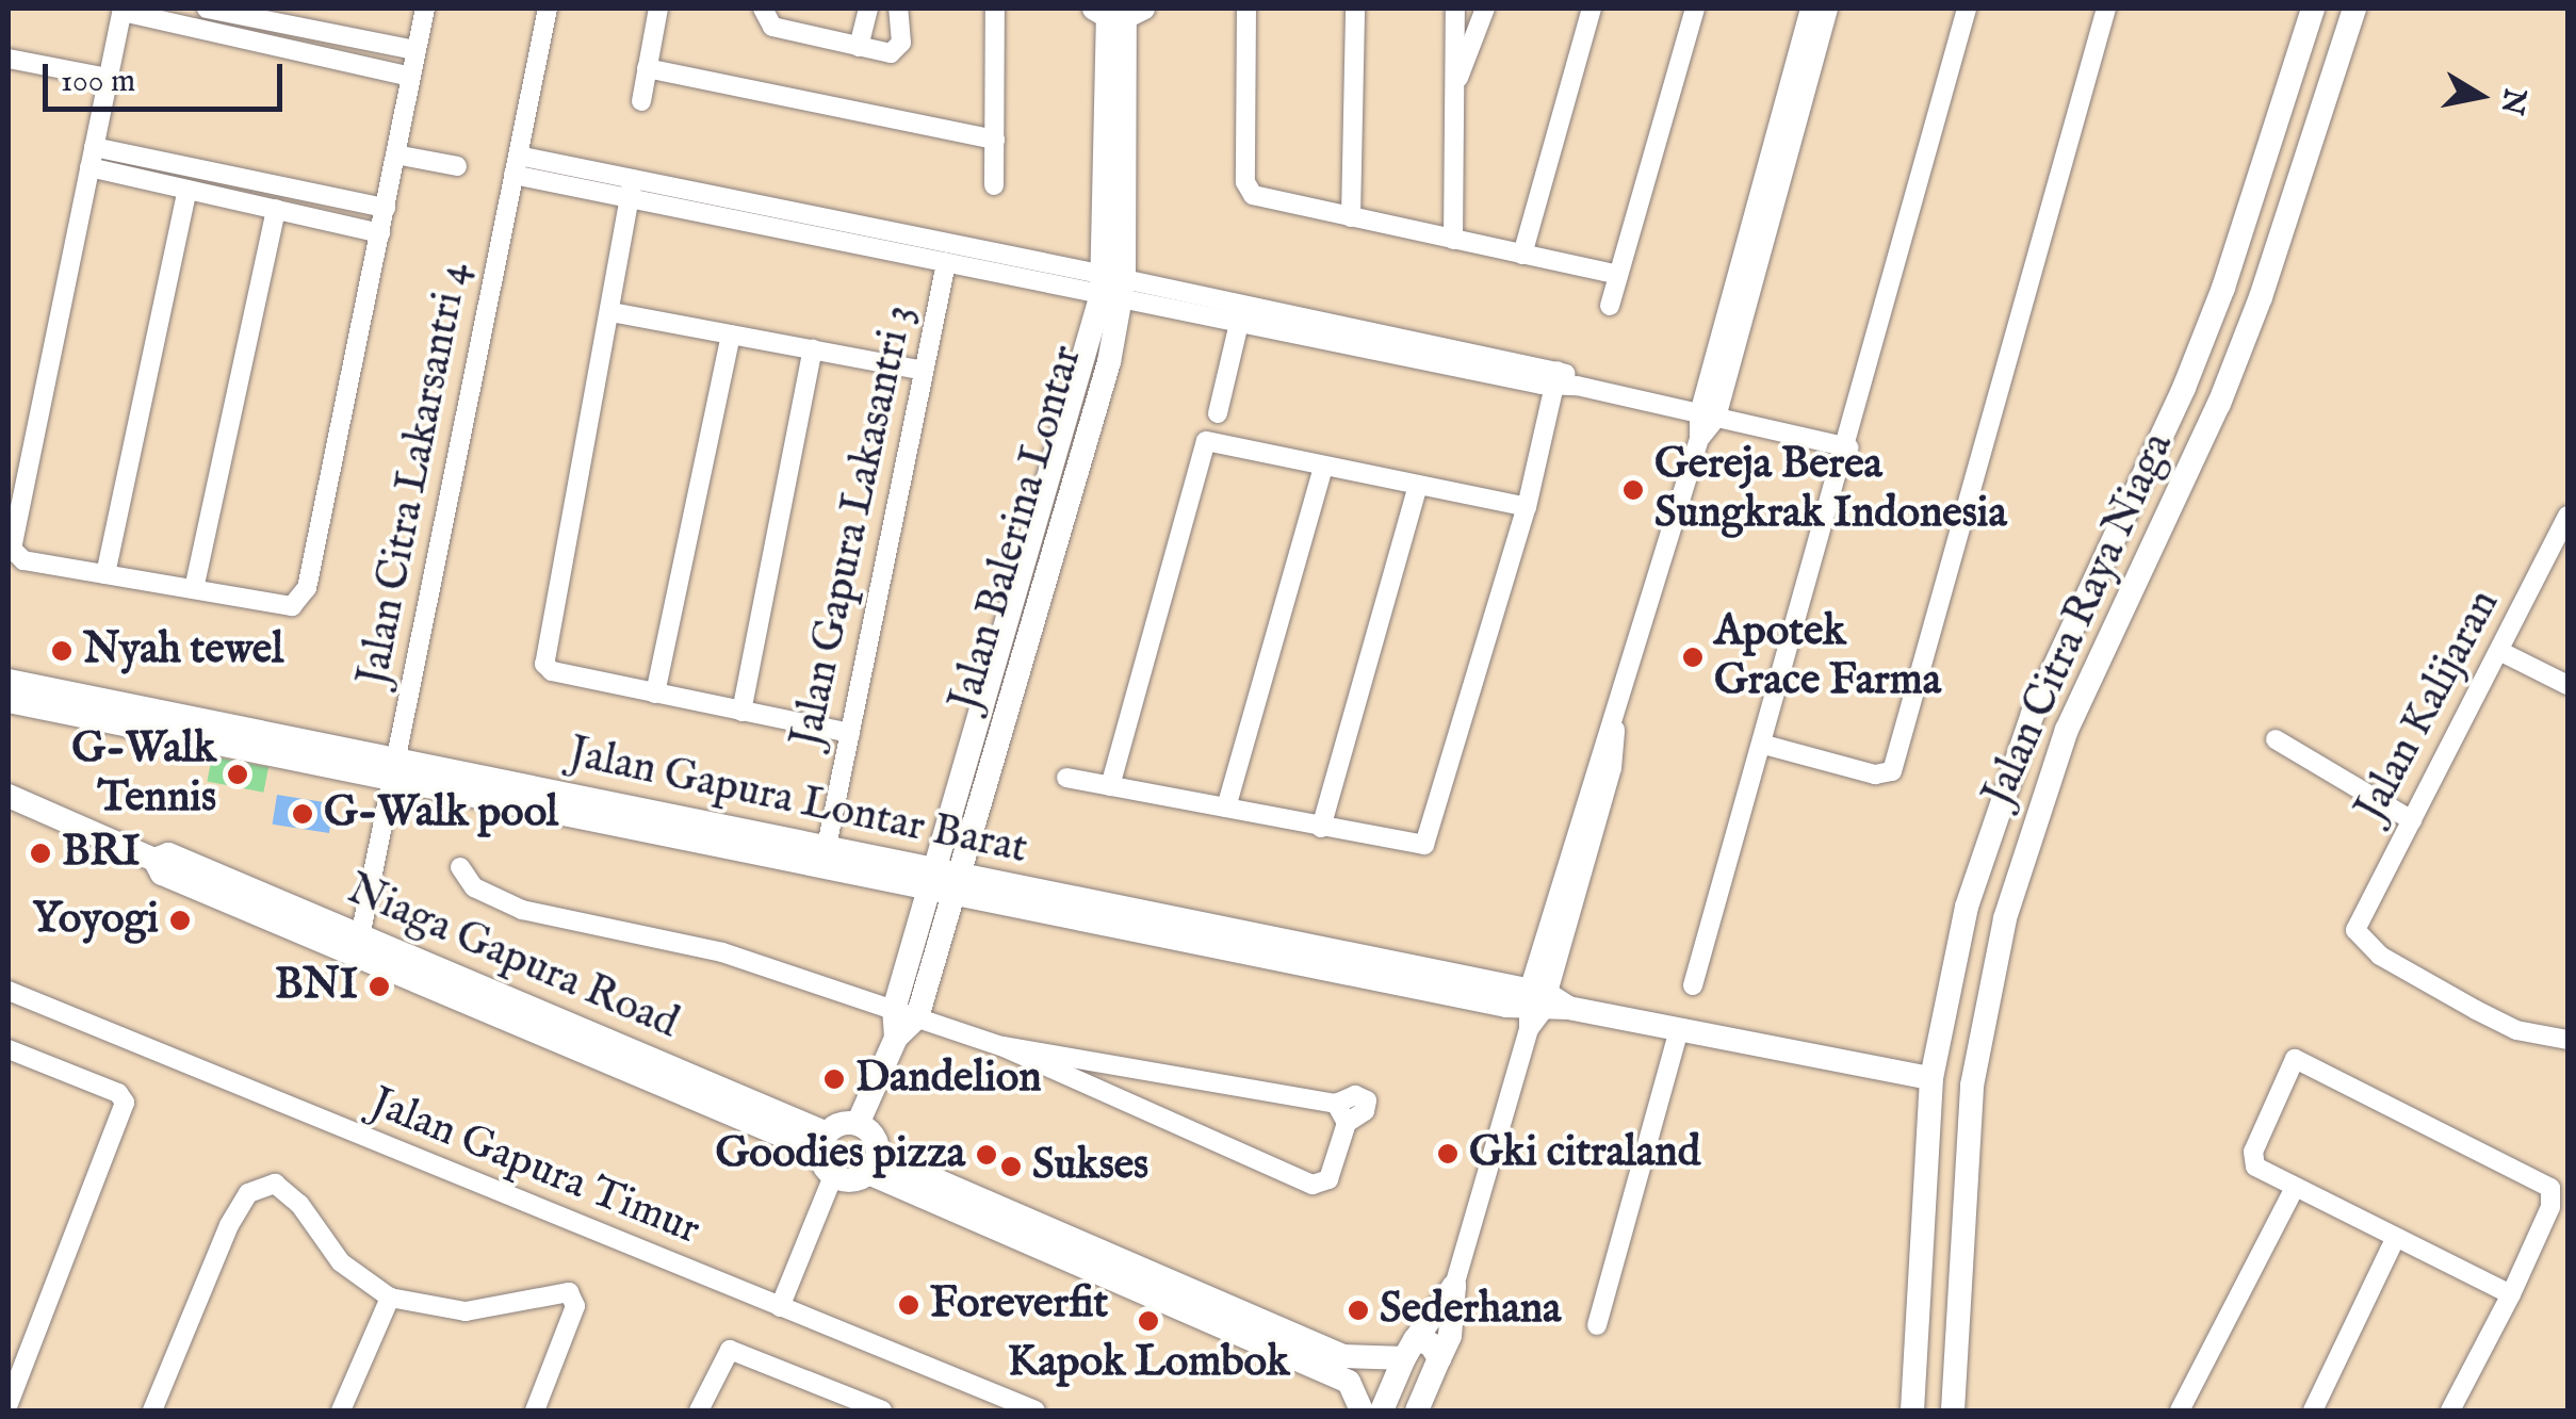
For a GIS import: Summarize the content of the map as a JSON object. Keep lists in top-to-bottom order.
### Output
{
  "streets": {
    "street": [
      "Jalan Citra Lakarsantri 4",
      "Jalan Gapura Lakasantri 3",
      "Jalan Balerina Lontar",
      "Jalan Citra Raya Niaga",
      "Jalan Kalijaran",
      "Jalan Gapura Lontar Barat",
      "Niaga Gapura Road",
      "Jalan Gapura Timur"
    ]
  },
  "crossings": [
    ["Jalan Citra Lakarsantri 4", "Jalan Gapura Lontar Barat"],
    ["Jalan Citra Lakarsantri 4", "Niaga Gapura Road"],
    ["Jalan Gapura Lakasantri 3", "Jalan Gapura Lontar Barat"],
    ["Jalan Balerina Lontar", "Jalan Gapura Lontar Barat"],
    ["Jalan Citra Raya Niaga", "Jalan Gapura Lontar Barat"]
  ],
  "places": [
    "Gereja Berea Sungkrak Indonesia",
    "Nyah tewel",
    "Apotek Grace Farma",
    "G-Walk Tennis",
    "G-Walk pool",
    "BRI",
    "Yoyogi",
    "BNI",
    "Dandelion",
    "Gki citraland",
    "Goodies pizza",
    "Sukses",
    "Foreverfit",
    "Sederhana",
    "Kapok Lombok"
  ],
  "scale_bar": "100 m",
  "north": "right"
}
